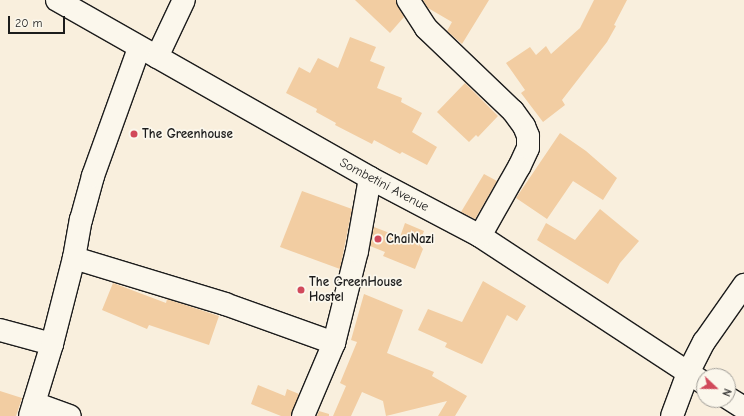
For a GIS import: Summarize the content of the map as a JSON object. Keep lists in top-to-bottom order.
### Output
{
  "streets": {
    "street": ["Sombetini Avenue"]
  },
  "places": ["The Greenhouse", "ChaiNazi", "The GreenHouse Hostel"],
  "scale_bar": "20 m",
  "north": "right"
}
